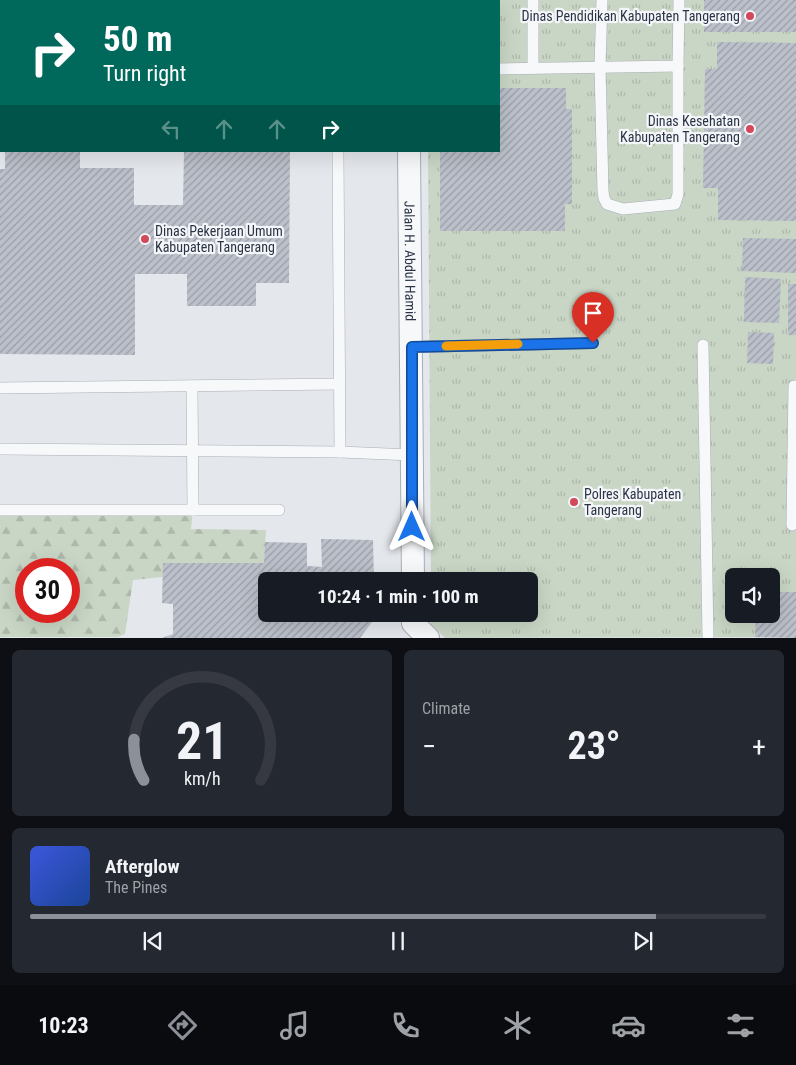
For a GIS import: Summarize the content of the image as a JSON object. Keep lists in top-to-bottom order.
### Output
{
  "streets": {
    "street": ["Jalan H. Abdul Hamid"]
  },
  "places": [
    "Dinas Pendidikan Kabupaten Tangerang",
    "Dinas Kesehatan Kabupaten Tangerang",
    "Dinas Pekerjaan Umum Kabupaten Tangerang",
    "Polres Kabupaten Tangerang"
  ],
  "page": {
    "turn": ["50 m", "Turn right"],
    "limit": "30",
    "trip": "10:24 · 1 min · 100 m",
    "tile": "Climate",
    "heat": ["−", "23°", "+"],
    "song": ["Afterglow", "The Pines"],
    "tabs": "10:23",
    "gauge": ["21", "km/h"]
  }
}
